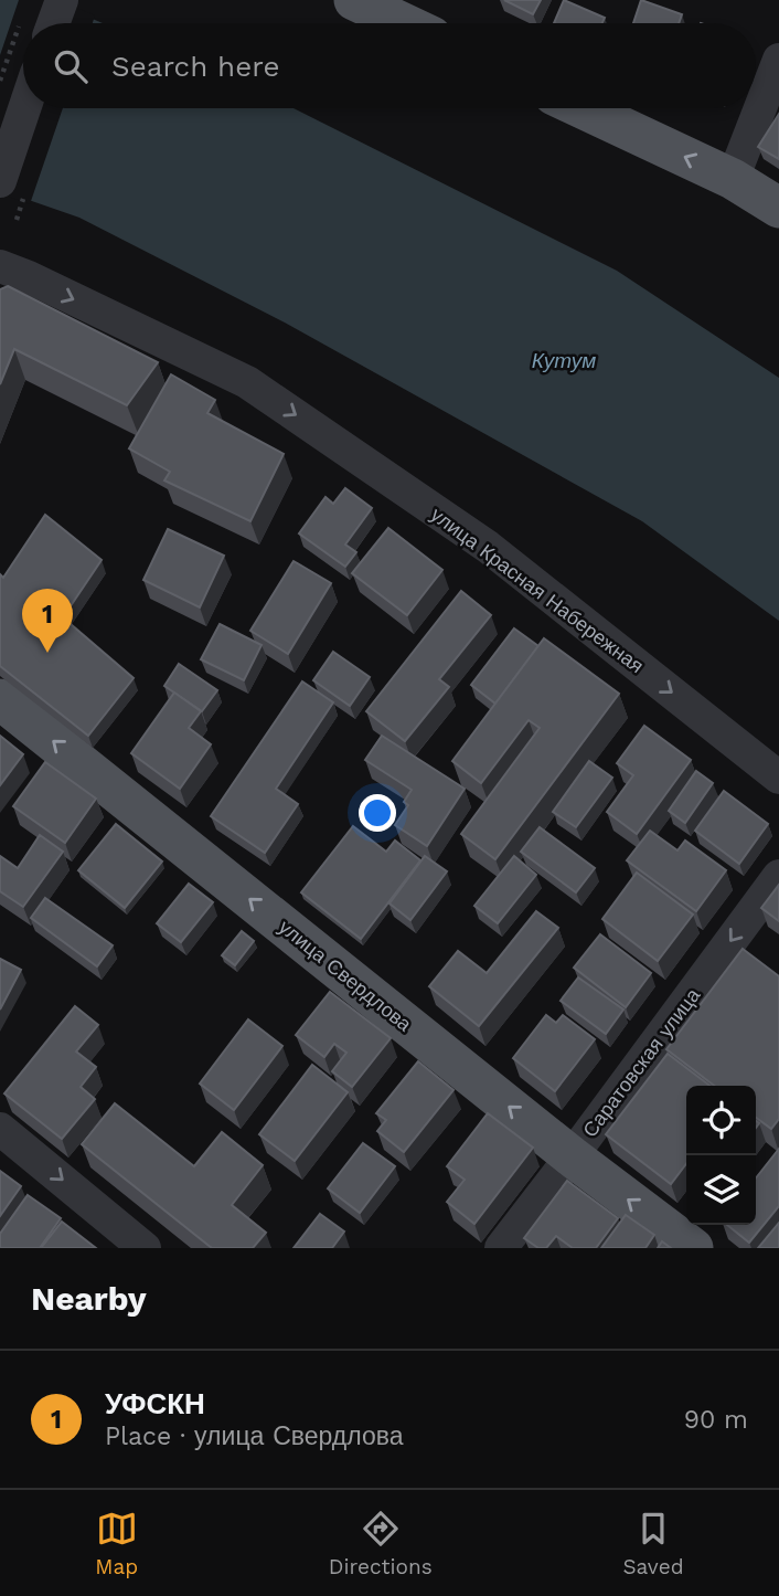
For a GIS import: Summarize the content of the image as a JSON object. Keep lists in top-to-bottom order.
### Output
{
  "streets": {
    "main road": ["улица Свердлова"],
    "street": ["улица Красная Набережная", "Саратовская улица"]
  },
  "crossings": [
    ["улица Свердлова", "Саратовская улица"]
  ],
  "one_way": ["улица Красная Набережная", "улица Свердлова", "Саратовская улица"],
  "water": ["Кутум"],
  "page": {
    "search": "Search here",
    "pins": "1",
    "heading": "Nearby",
    "list": [
      {
        "mark": "1",
        "name": "УФСКН",
        "note": "Place · улица Свердлова",
        "value": "90 m"
      }
    ],
    "nav": ["Map", "Directions", "Saved"]
  }
}
